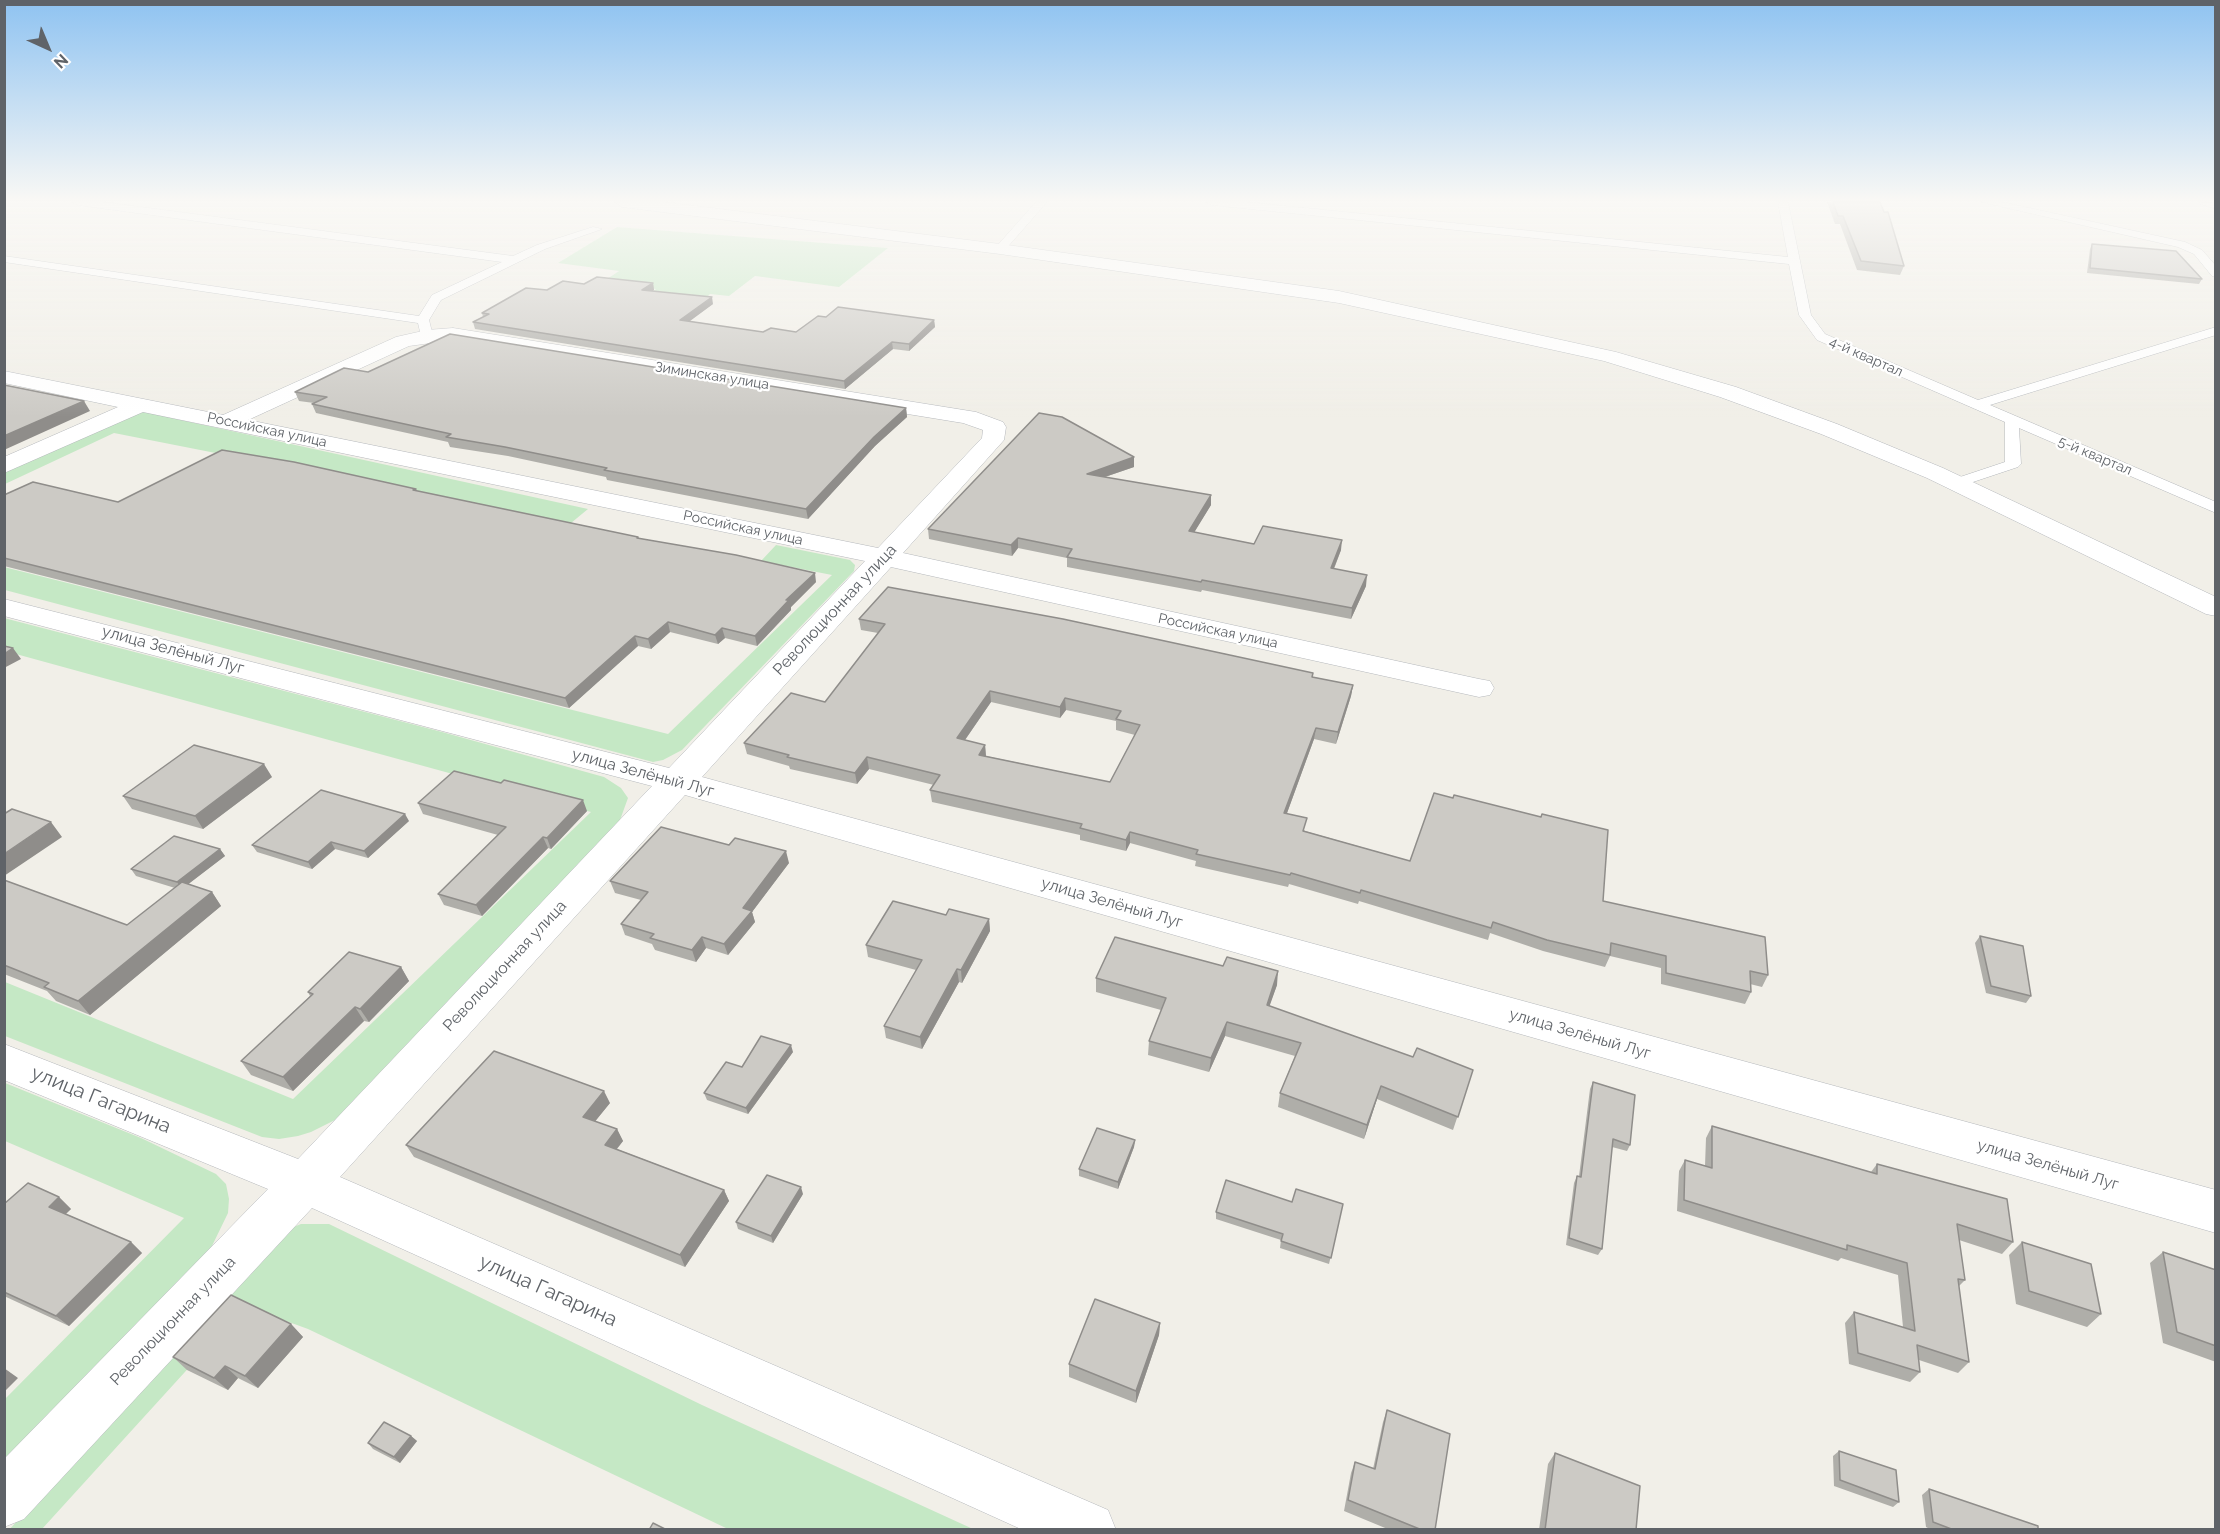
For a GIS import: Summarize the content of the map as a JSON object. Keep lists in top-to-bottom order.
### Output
{
  "streets": {
    "street": [
      "Зиминская улица",
      "Российская улица",
      "Революционная улица",
      "улица Зелёный Луг",
      "улица Гагарина"
    ],
    "lane": ["4-й квартал", "5-й квартал"]
  },
  "crossings": [
    ["4-й квартал", "5-й квартал"],
    ["Зиминская улица", "Российская улица"],
    ["Зиминская улица", "Революционная улица"],
    ["Российская улица", "Революционная улица"],
    ["Революционная улица", "улица Зелёный Луг"],
    ["Революционная улица", "улица Гагарина"]
  ],
  "north": "bottom right"
}
